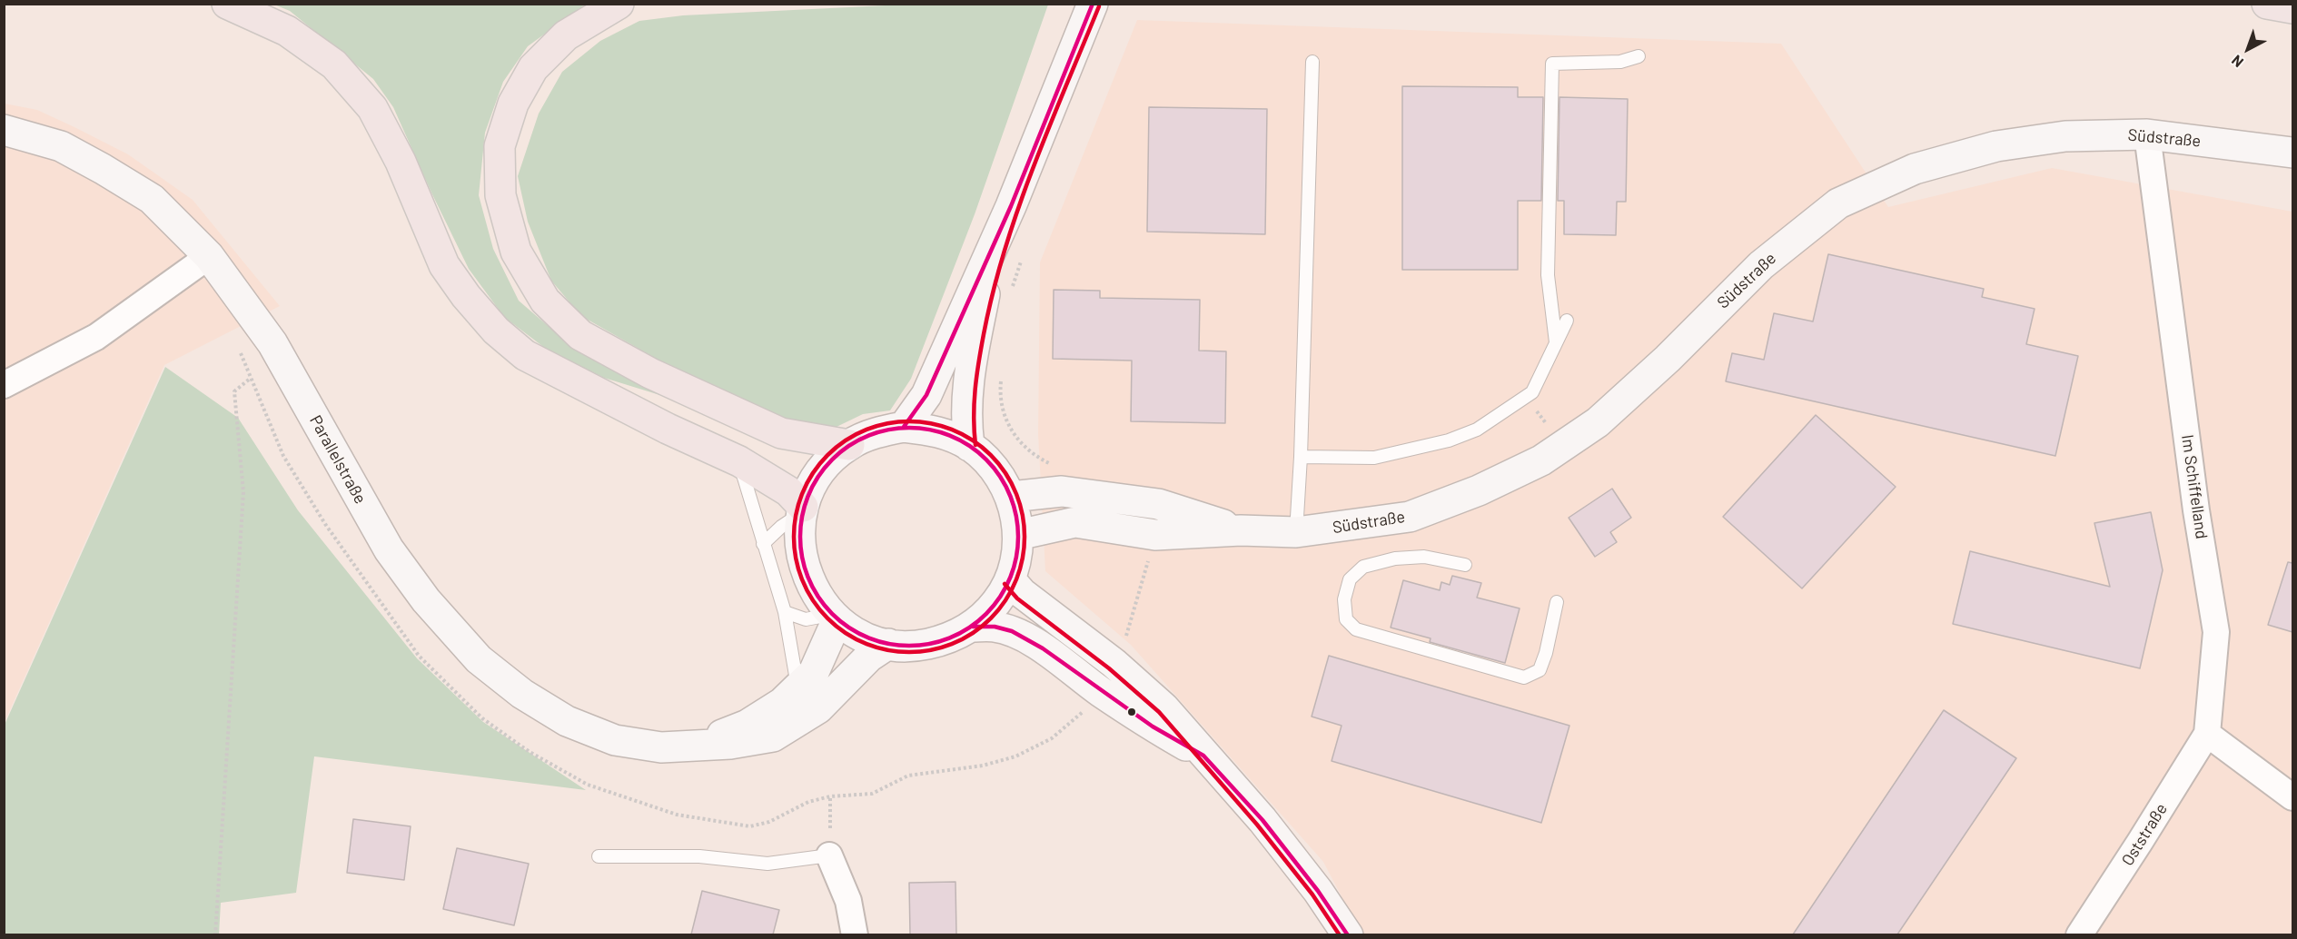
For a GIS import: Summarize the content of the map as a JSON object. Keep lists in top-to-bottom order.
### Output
{
  "streets": {
    "street": [
      "Südstraße",
      "Parallelstraße",
      "Im Schiffelland",
      "Oststraße"
    ]
  },
  "crossings": [
    ["Südstraße", "Im Schiffelland"],
    ["Im Schiffelland", "Oststraße"]
  ],
  "north": "bottom left"
}
